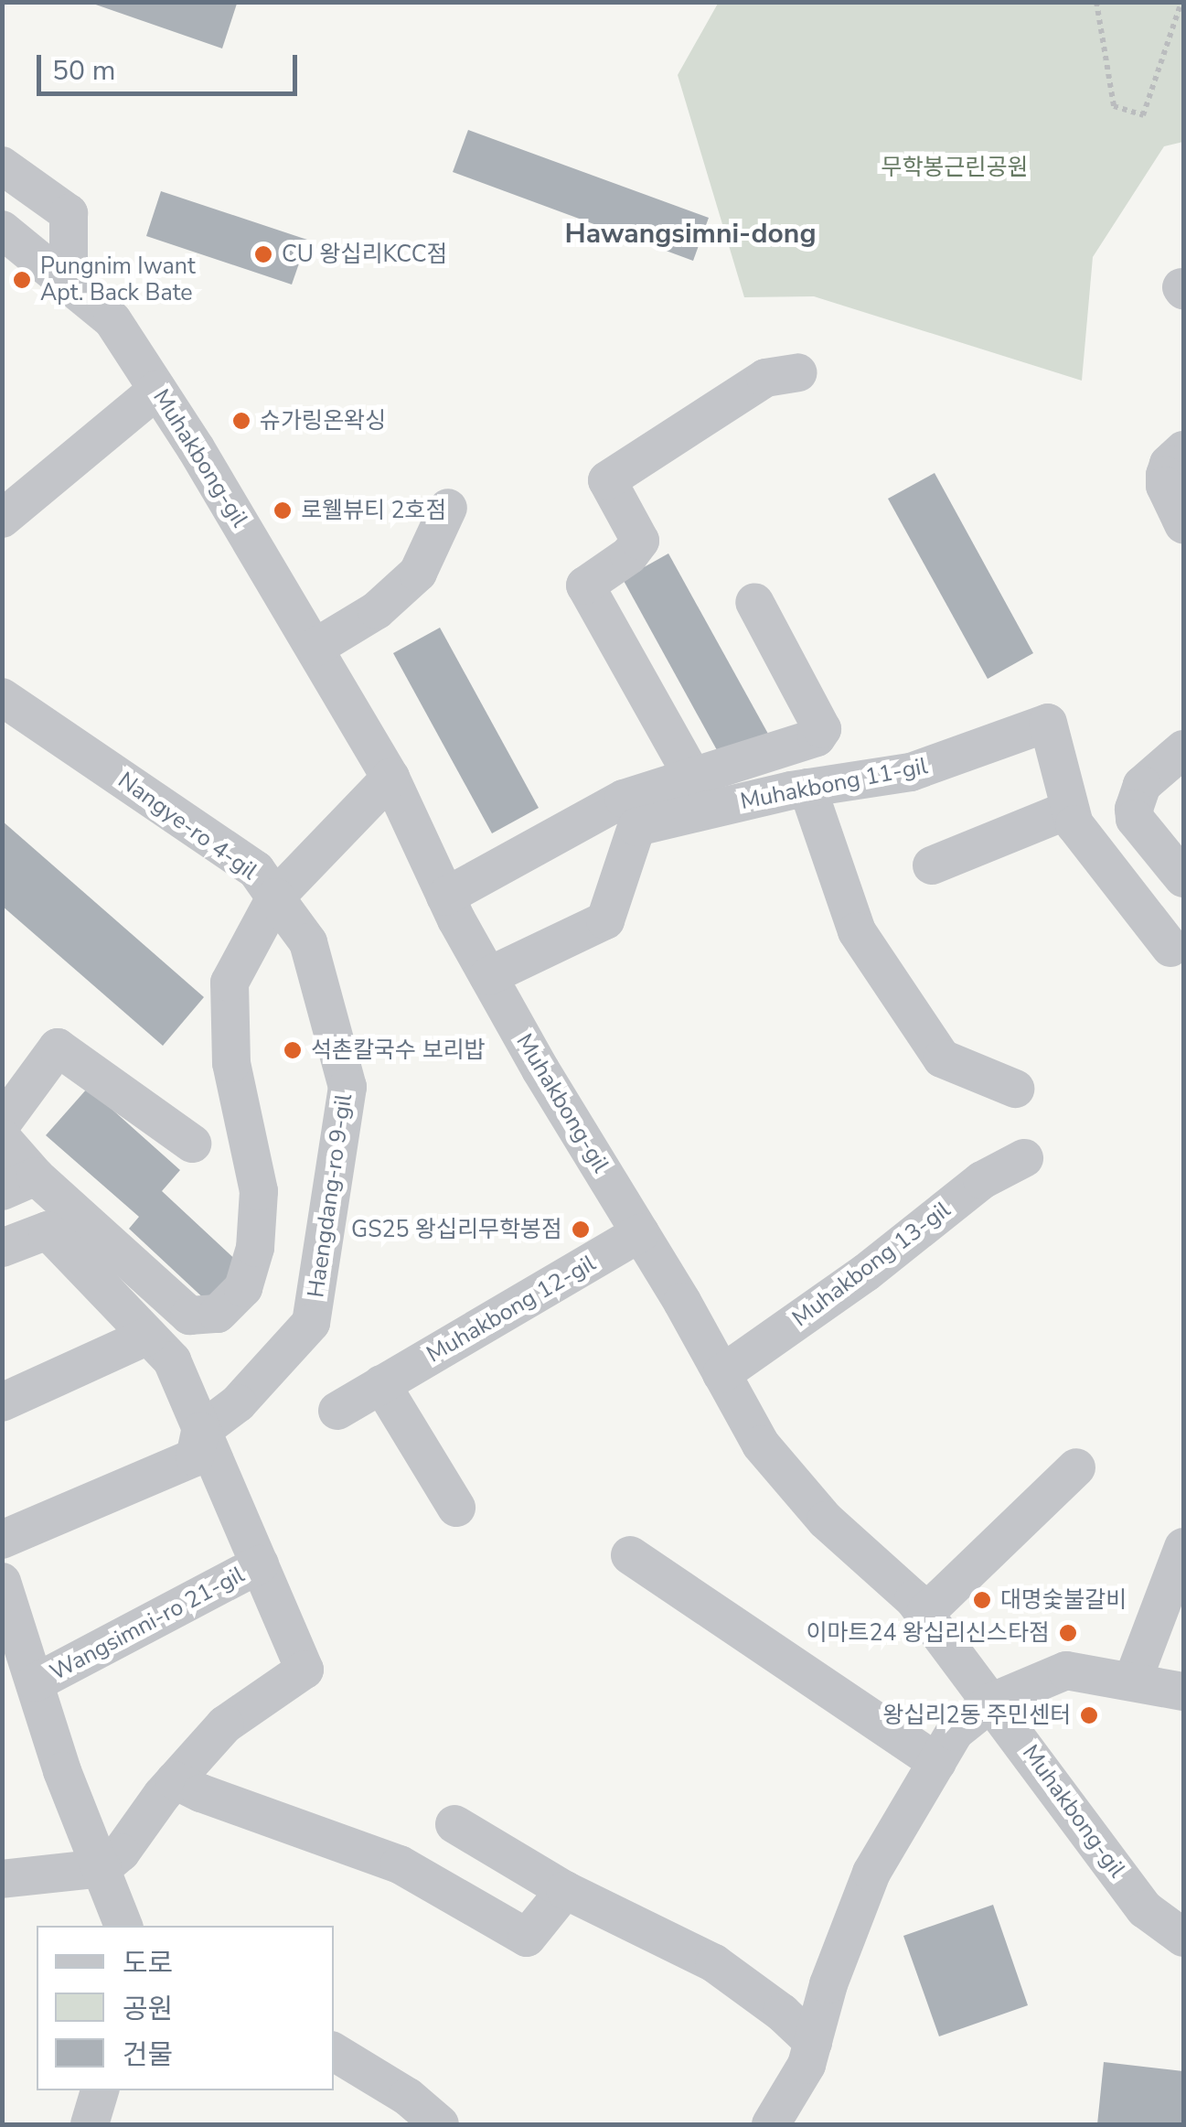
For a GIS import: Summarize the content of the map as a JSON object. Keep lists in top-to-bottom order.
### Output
{
  "streets": {
    "street": [
      "Muhakbong-gil",
      "Muhakbong 11-gil",
      "Nangye-ro 4-gil",
      "Haengdang-ro 9-gil",
      "Muhakbong 13-gil",
      "Muhakbong 12-gil",
      "Wangsimni-ro 21-gil"
    ]
  },
  "crossings": [
    ["Muhakbong-gil", "Muhakbong 11-gil"],
    ["Muhakbong-gil", "Nangye-ro 4-gil"],
    ["Muhakbong-gil", "Muhakbong 13-gil"],
    ["Muhakbong-gil", "Muhakbong 12-gil"],
    ["Nangye-ro 4-gil", "Haengdang-ro 9-gil"],
    ["Haengdang-ro 9-gil", "Wangsimni-ro 21-gil"]
  ],
  "districts": ["Hawangsimni-dong"],
  "parks": ["무학봉근린공원"],
  "places": [
    "CU 왕십리KCC점",
    "Pungnim Iwant Apt. Back Bate",
    "슈가링온왁싱",
    "로웰뷰티 2호점",
    "석촌칼국수 보리밥",
    "GS25 왕십리무학봉점",
    "대명숯불갈비",
    "이마트24 왕십리신스타점",
    "왕십리2동 주민센터"
  ],
  "legend": ["도로", "공원", "건물"],
  "scale_bar": "50 m"
}
